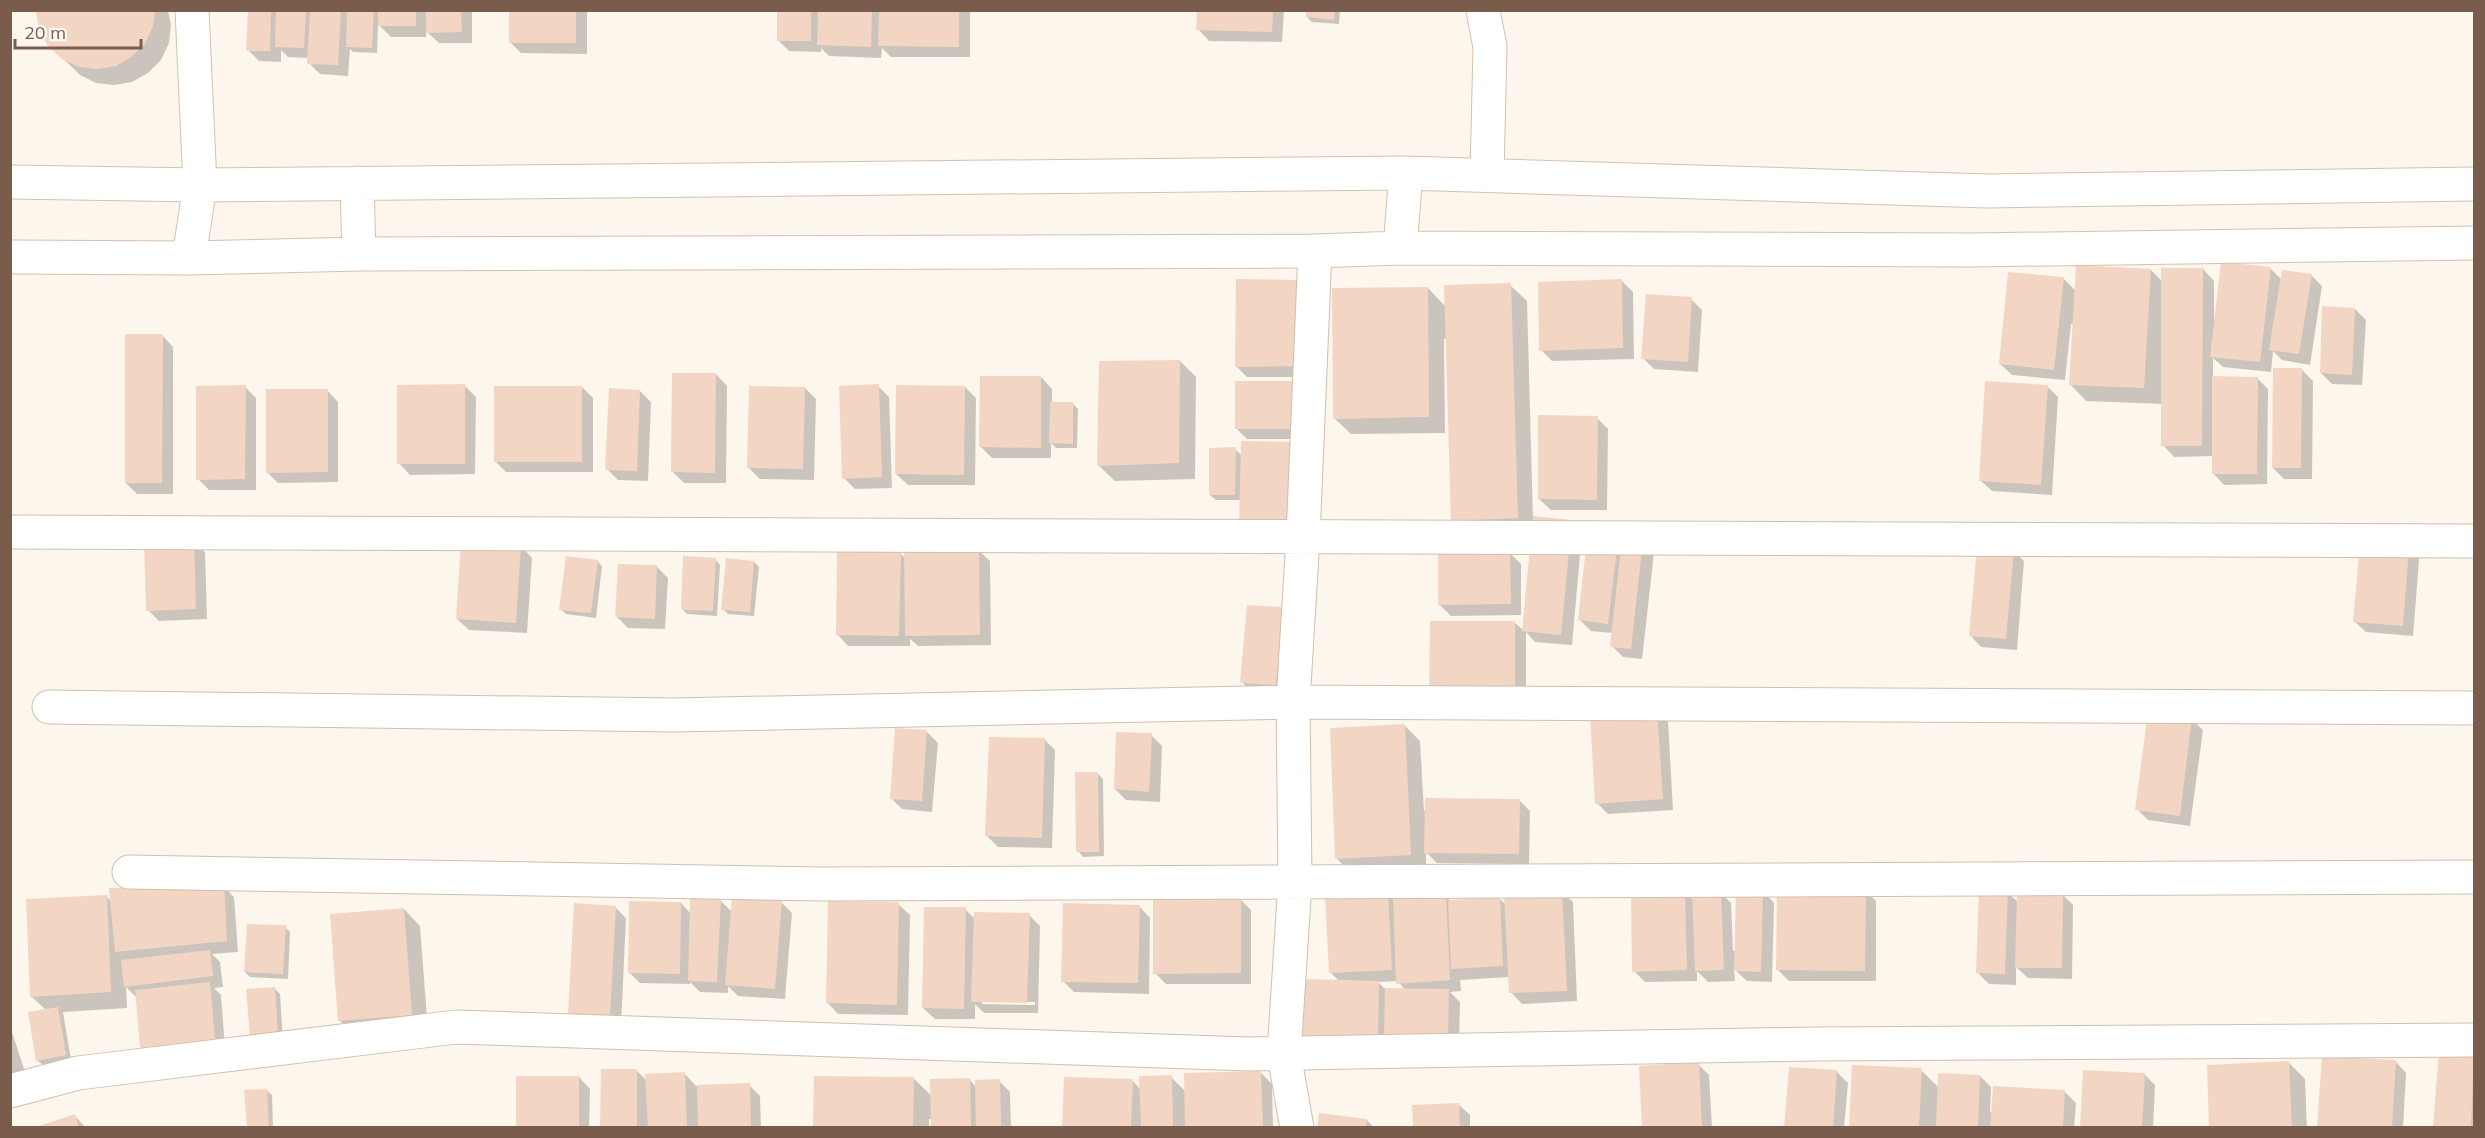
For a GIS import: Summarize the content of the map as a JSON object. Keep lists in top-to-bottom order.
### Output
{
  "scale_bar": "20 m"
}
